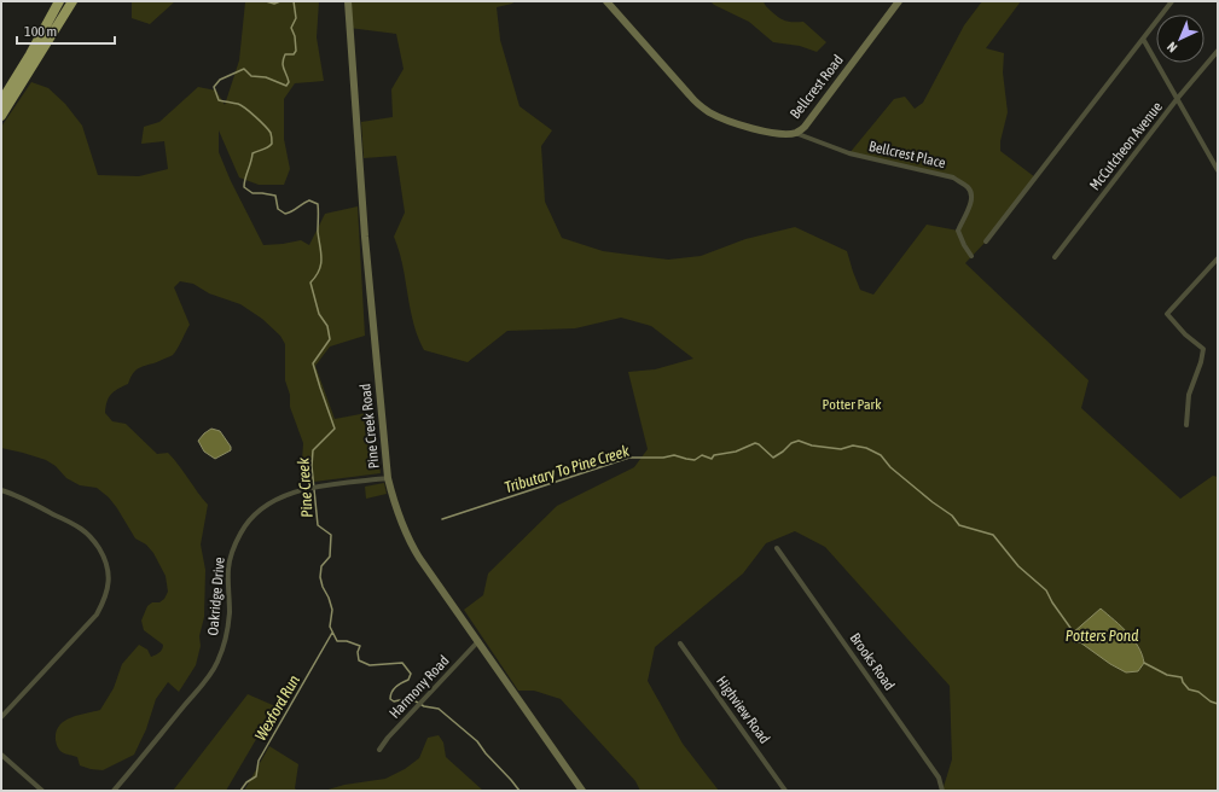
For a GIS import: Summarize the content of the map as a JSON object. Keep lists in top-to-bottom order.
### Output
{
  "streets": {
    "street": [
      "Bellcrest Road",
      "McCutcheon Avenue",
      "Bellcrest Place",
      "Pine Creek Road",
      "Oakridge Drive",
      "Brooks Road",
      "Harmony Road",
      "Highview Road"
    ]
  },
  "crossings": [
    ["Bellcrest Road", "Bellcrest Place"],
    ["Pine Creek Road", "Oakridge Drive"],
    ["Pine Creek Road", "Harmony Road"]
  ],
  "water": [
    "Tributary To Pine Creek",
    "Pine Creek",
    "Potters Pond",
    "Wexford Run"
  ],
  "parks": ["Potter Park"],
  "scale_bar": "100 m",
  "north": "bottom left"
}
